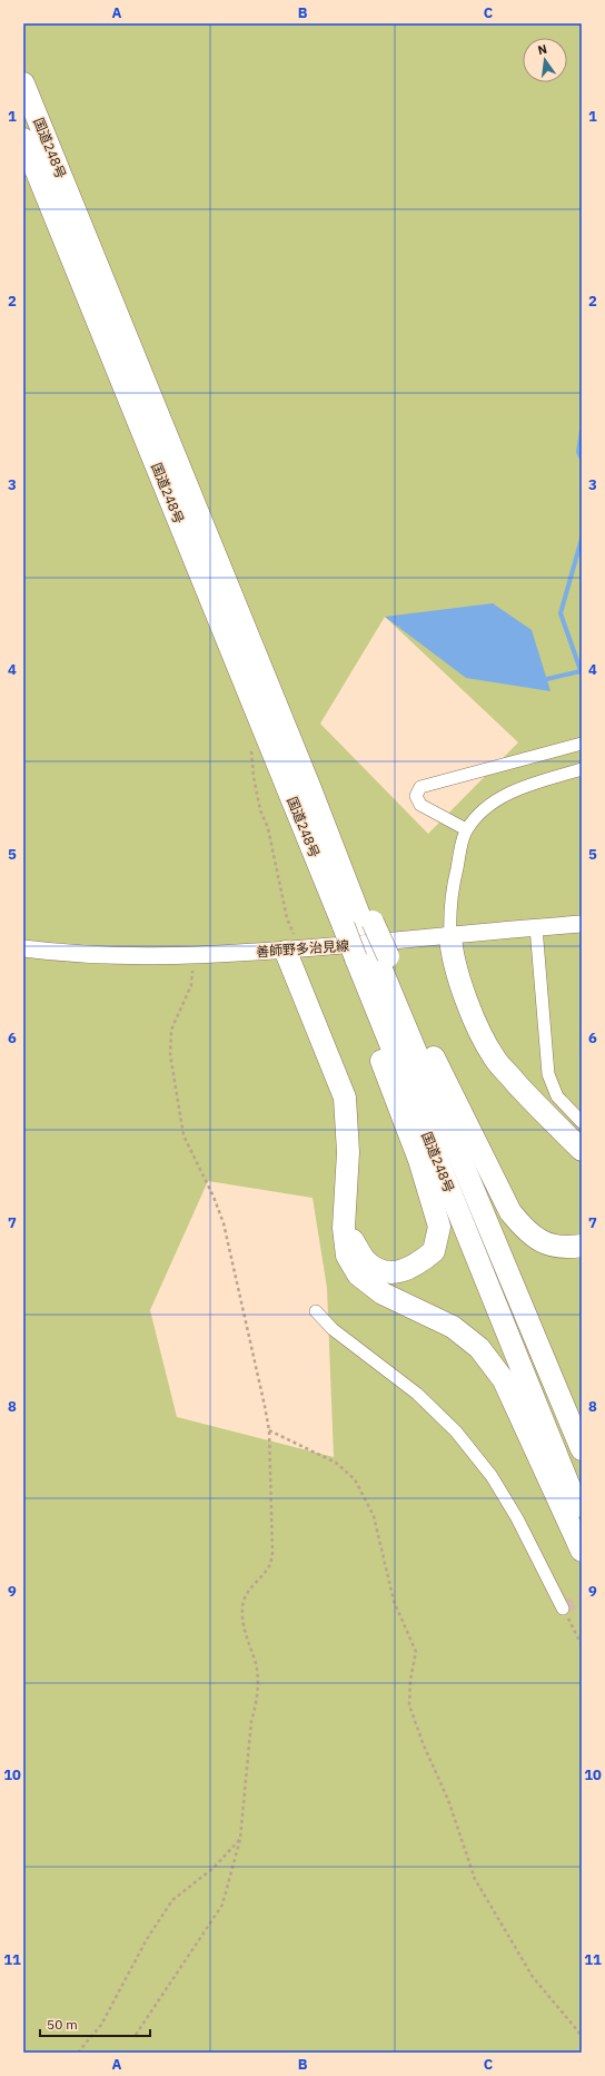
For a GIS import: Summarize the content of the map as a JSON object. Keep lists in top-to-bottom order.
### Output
{
  "streets": {
    "highway": ["国道248号"],
    "main road": ["善師野多治見線"]
  },
  "scale_bar": "50 m",
  "north": "top",
  "grid": {
    "columns": ["A", "B", "C"],
    "rows": [
      "1",
      "2",
      "3",
      "4",
      "5",
      "6",
      "7",
      "8",
      "9",
      "10",
      "11"
    ]
  }
}
